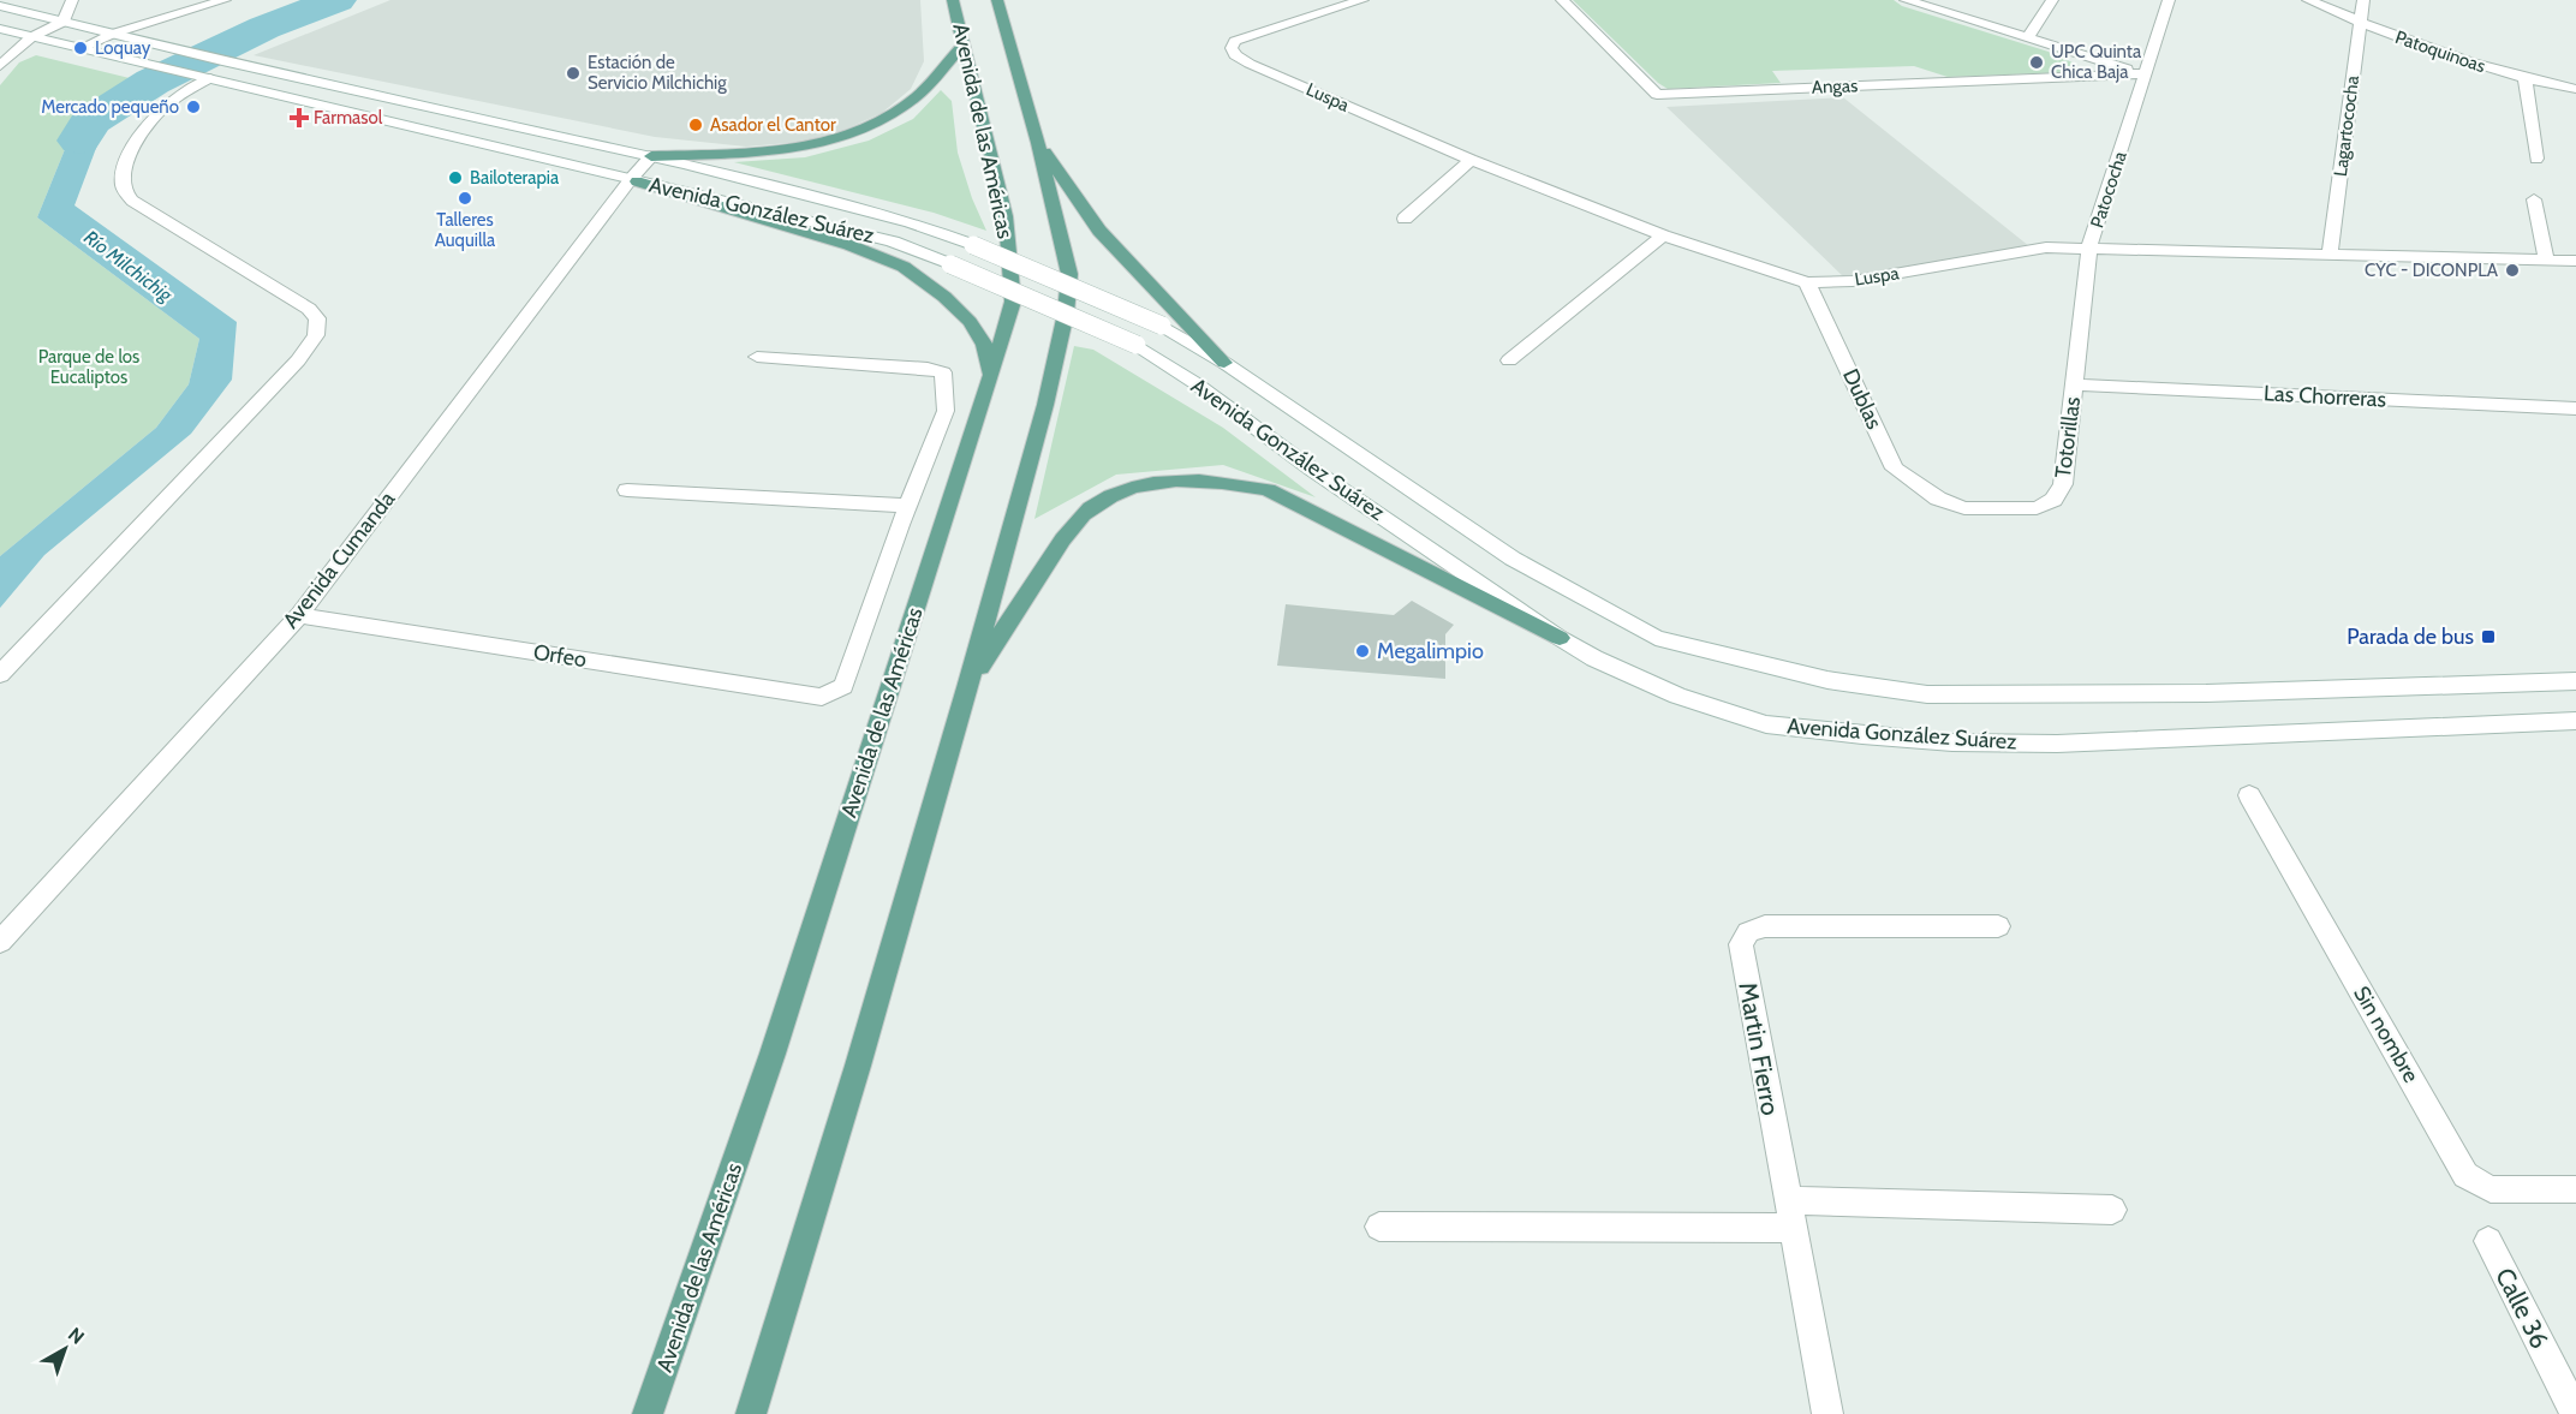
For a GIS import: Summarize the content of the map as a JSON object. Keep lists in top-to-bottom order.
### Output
{
  "streets": {
    "main road": ["Avenida de las Américas"],
    "street": [
      "Patoquinoas",
      "Angas",
      "Luspa",
      "Lagartococha",
      "Patococha",
      "Avenida González Suárez",
      "Las Chorreras",
      "Dublas",
      "Totorillas",
      "Avenida Cumanda",
      "Orfeo",
      "Sin nombre",
      "Martin Fierro",
      "Calle 36"
    ]
  },
  "crossings": [
    ["Patoquinoas", "Lagartococha"],
    ["Angas", "Patococha"],
    ["Luspa", "Lagartococha"],
    ["Luspa", "Patococha"],
    ["Luspa", "Dublas"],
    ["Patococha", "Las Chorreras"],
    ["Patococha", "Totorillas"],
    ["Avenida González Suárez", "Avenida Cumanda"],
    ["Las Chorreras", "Totorillas"],
    ["Dublas", "Totorillas"],
    ["Avenida Cumanda", "Orfeo"]
  ],
  "water": ["Río Milchichig"],
  "parks": ["Parque de los Eucaliptos"],
  "places": {
    "other": [
      "Loquay",
      "UPC Quinta Chica Baja",
      "Estación de Servicio Milchichig",
      "Mercado pequeño",
      "Asador el Cantor",
      "Bailoterapia",
      "Talleres Auquilla",
      "CYC - DICONPLA",
      "Megalimpio"
    ],
    "health": ["Farmasol"],
    "transit": ["Parada de bus"]
  },
  "north": "top right"
}
